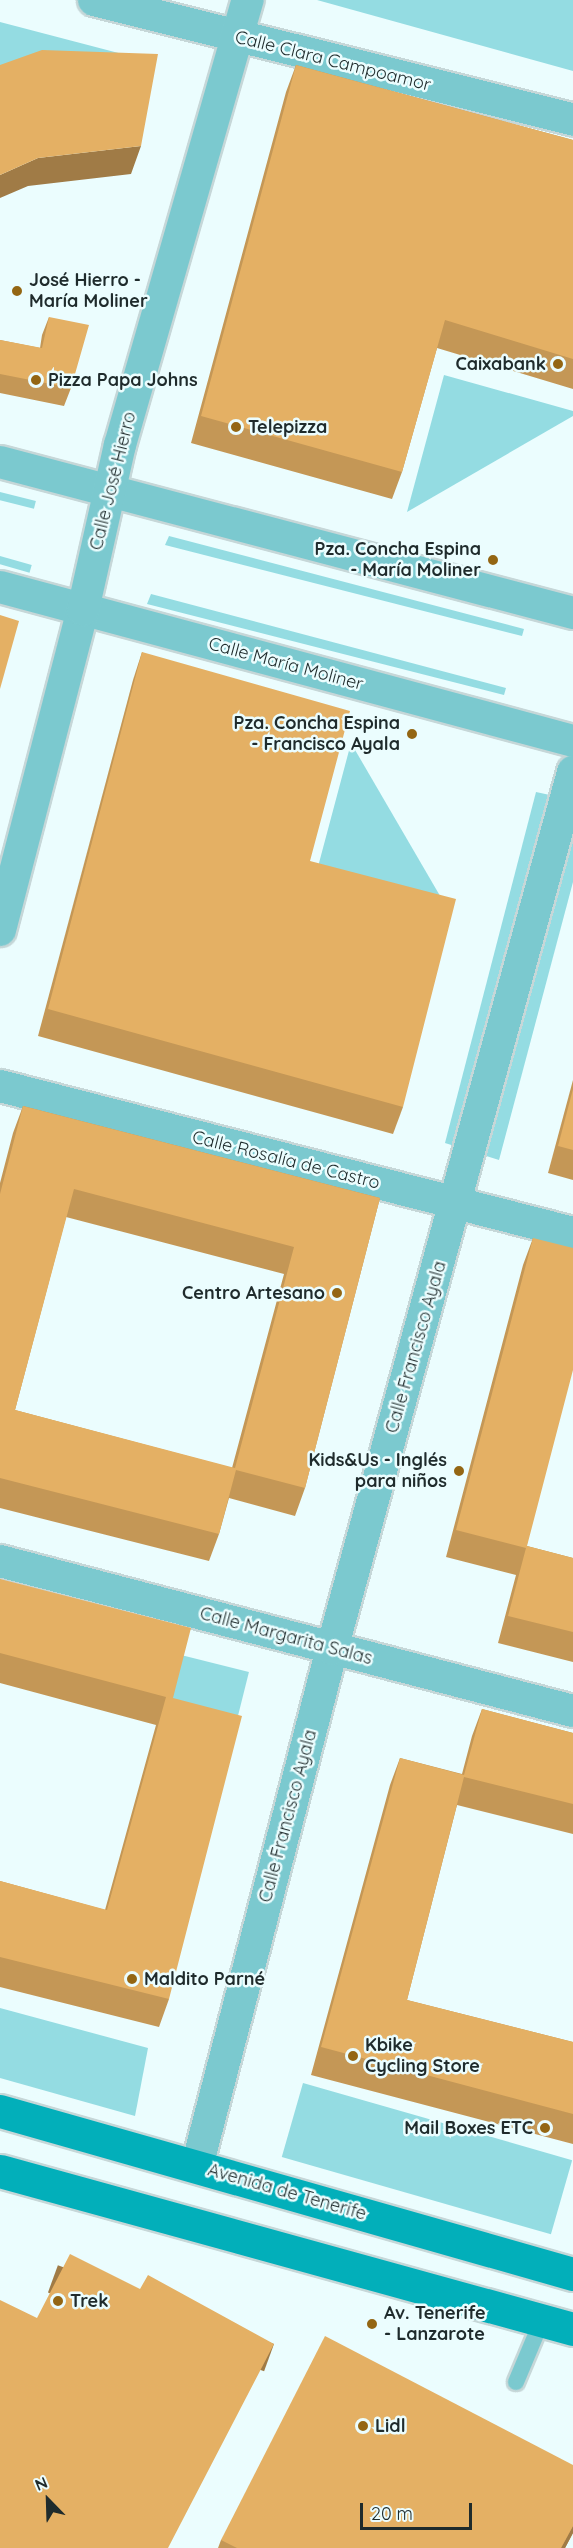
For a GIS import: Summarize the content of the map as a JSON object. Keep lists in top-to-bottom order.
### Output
{
  "streets": {
    "main road": ["Avenida de Tenerife"],
    "street": [
      "Calle Clara Campoamor",
      "Calle José Hierro",
      "Calle María Moliner",
      "Calle Rosalía de Castro",
      "Calle Francisco Ayala",
      "Calle Margarita Salas"
    ]
  },
  "crossings": [
    ["Calle Clara Campoamor", "Calle José Hierro"],
    ["Calle José Hierro", "Calle María Moliner"],
    ["Calle Rosalía de Castro", "Calle Francisco Ayala"],
    ["Calle Francisco Ayala", "Calle Margarita Salas"],
    ["Calle Francisco Ayala", "Avenida de Tenerife"]
  ],
  "places": [
    "José Hierro - María Moliner",
    "Caixabank",
    "Pizza Papa Johns",
    "Telepizza",
    "Pza. Concha Espina - María Moliner",
    "Pza. Concha Espina - Francisco Ayala",
    "Centro Artesano",
    "Kids&Us - Inglés para niños",
    "Maldito Parné",
    "Kbike Cycling Store",
    "Mail Boxes ETC",
    "Trek",
    "Av. Tenerife - Lanzarote",
    "Lidl"
  ],
  "scale_bar": "20 m",
  "north": "top left"
}
